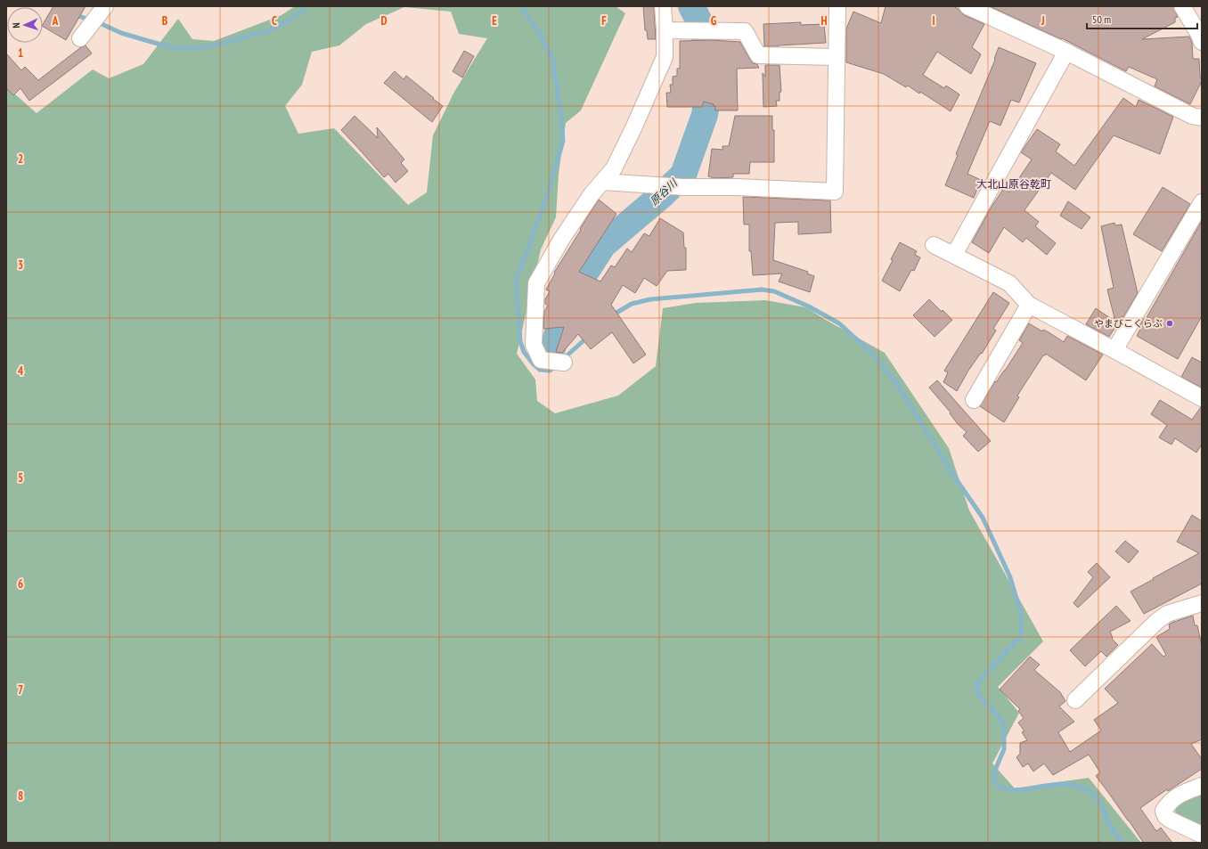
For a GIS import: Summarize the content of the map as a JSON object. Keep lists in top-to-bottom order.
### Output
{
  "districts": ["大北山原谷乾町"],
  "water": ["原谷川"],
  "places": ["やまびこくらぶ"],
  "scale_bar": "50 m",
  "north": "left",
  "grid": {
    "columns": [
      "A",
      "B",
      "C",
      "D",
      "E",
      "F",
      "G",
      "H",
      "I",
      "J"
    ],
    "rows": [
      "1",
      "2",
      "3",
      "4",
      "5",
      "6",
      "7",
      "8"
    ]
  }
}
